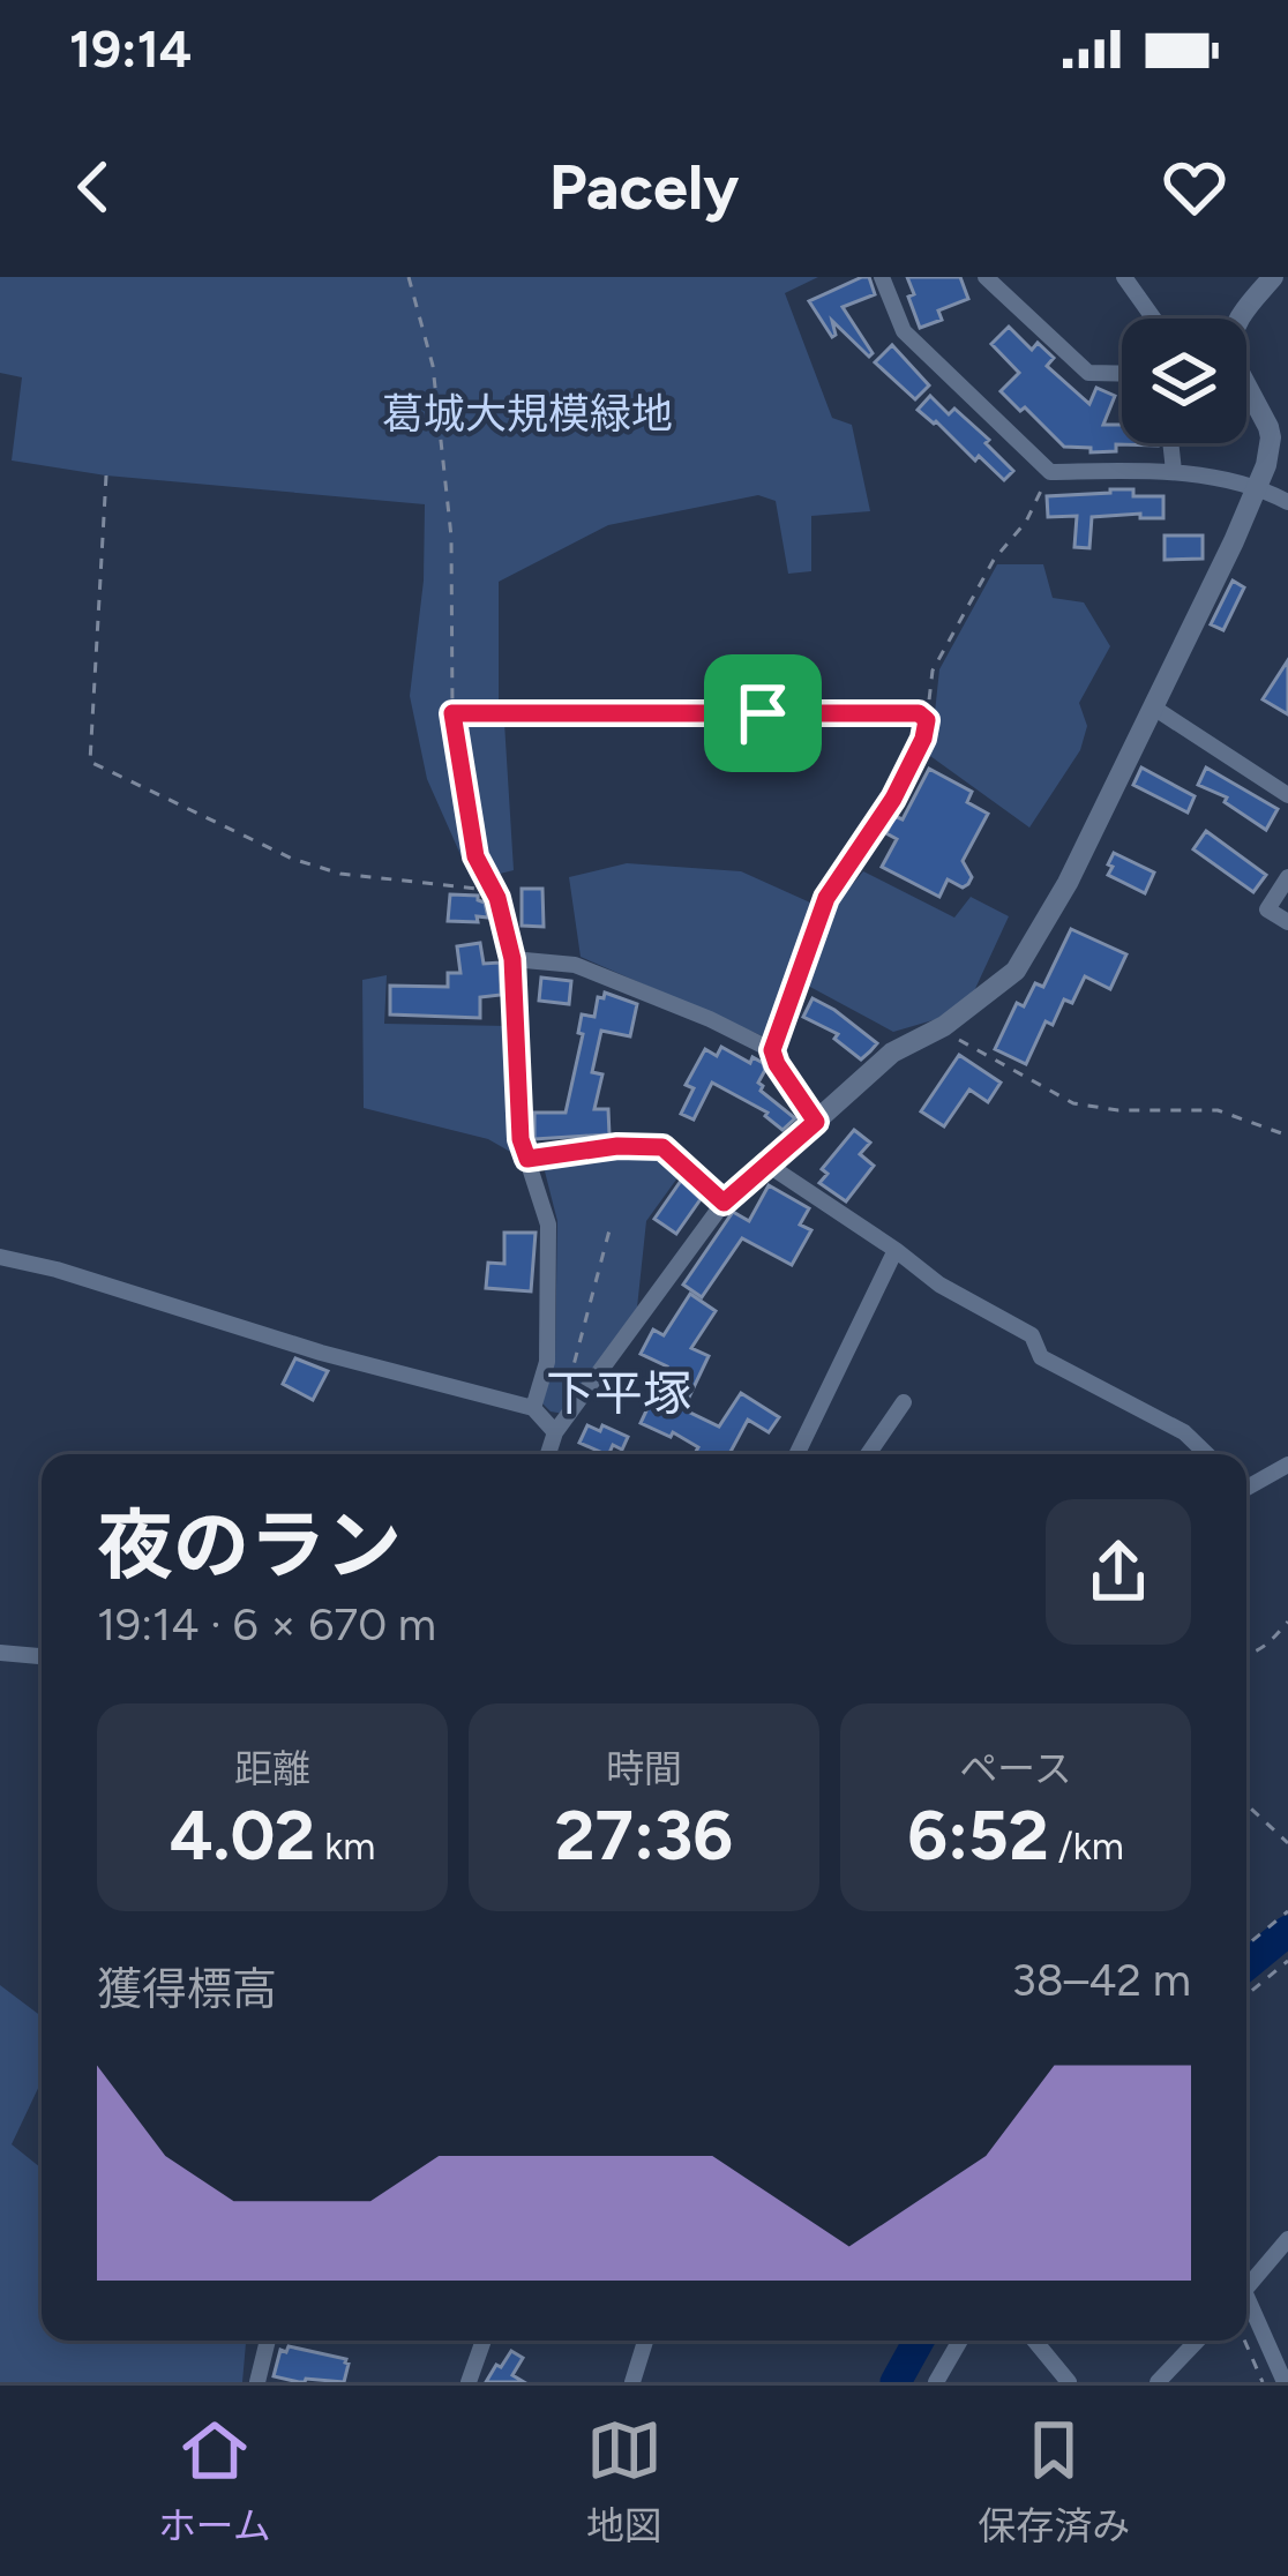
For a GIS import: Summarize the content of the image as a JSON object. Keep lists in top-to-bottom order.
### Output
{
  "districts": ["下平塚"],
  "parks": ["葛城大規模緑地"],
  "page": {
    "status": "19:14",
    "header": "Pacely",
    "heading": ["夜のラン", "19:14 · 6 × 670 m"],
    "stats": [
      ["距離", "4.02 km"],
      ["時間", "27:36"],
      ["ペース", "6:52 /km"]
    ],
    "chart": ["獲得標高", "38–42 m"],
    "tabs": ["ホーム", "地図", "保存済み"]
  }
}
